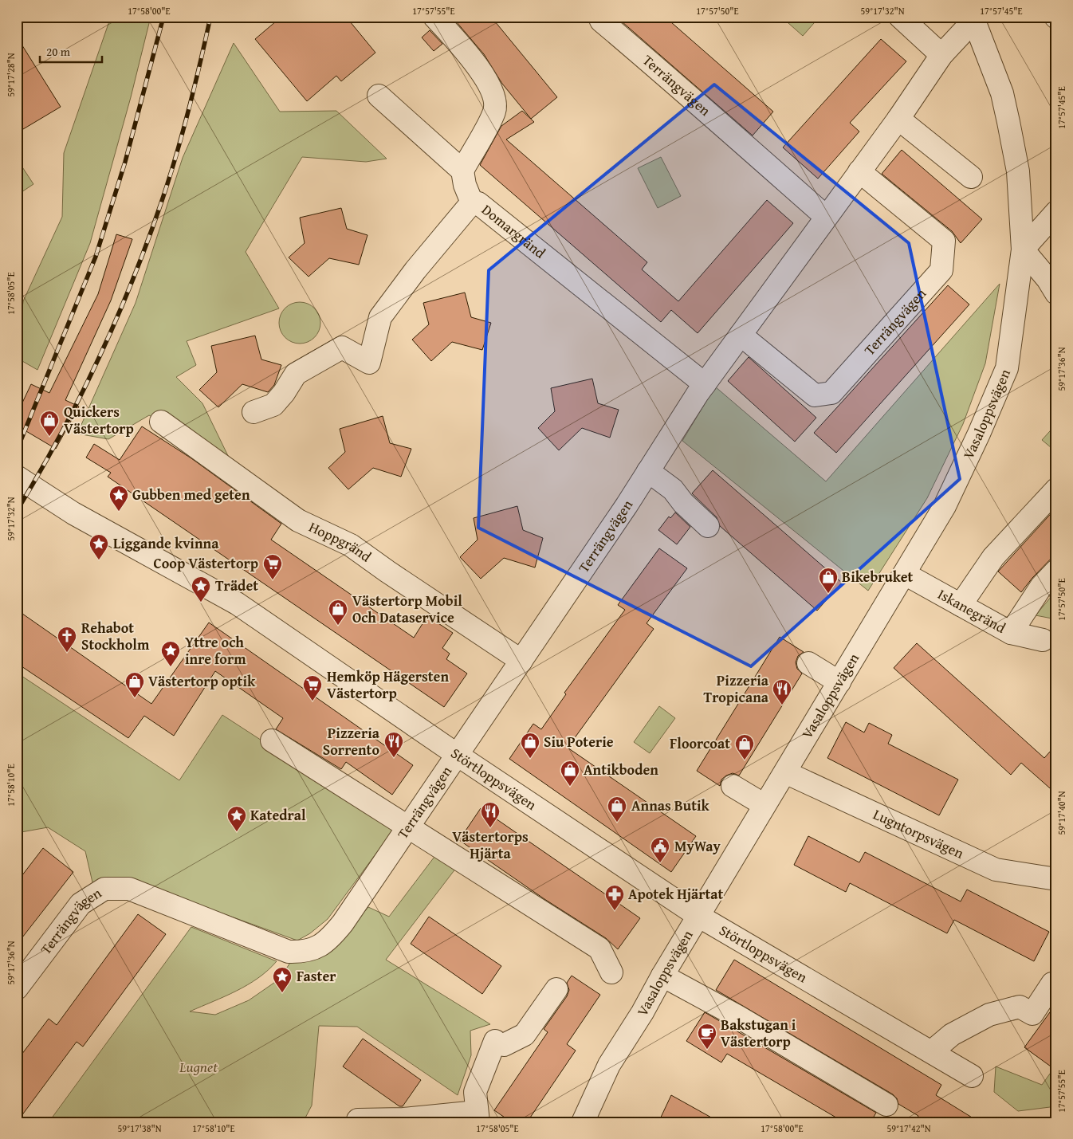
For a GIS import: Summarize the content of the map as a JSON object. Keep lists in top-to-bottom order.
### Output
{
  "streets": {
    "street": [
      "Terrängvägen",
      "Domargränd",
      "Vasaloppsvägen",
      "Hoppgränd",
      "Iskanegränd",
      "Störtloppsvägen",
      "Lugntorpsvägen"
    ]
  },
  "crossings": [
    ["Terrängvägen", "Domargränd"],
    ["Terrängvägen", "Vasaloppsvägen"],
    ["Terrängvägen", "Hoppgränd"],
    ["Terrängvägen", "Störtloppsvägen"],
    ["Vasaloppsvägen", "Iskanegränd"],
    ["Vasaloppsvägen", "Störtloppsvägen"],
    ["Vasaloppsvägen", "Lugntorpsvägen"]
  ],
  "parks": ["Lugnet"],
  "places": {
    "shop": [
      "Quickers Västertorp",
      "Bikebruket",
      "Västertorp Mobil Och Dataservice",
      "Västertorp optik",
      "Siu Poterie",
      "Floorcoat",
      "Antikboden",
      "Annas Butik"
    ],
    "place": [
      "Gubben med geten",
      "Liggande kvinna",
      "Trädet",
      "Yttre och inre form",
      "Katedral",
      "Faster"
    ],
    "supermarket": ["Coop Västertorp", "Hemköp Hägersten Västertorp"],
    "church": ["Rehabot Stockholm"],
    "restaurant": ["Pizzeria Tropicana", "Pizzeria Sorrento", "Västertorps Hjärta"],
    "public building": ["MyWay"],
    "pharmacy": ["Apotek Hjärtat"],
    "cafe": ["Bakstugan i Västertorp"]
  },
  "scale_bar": "20 m",
  "coordinates": [
    "17°58'00\"E",
    "17°57'55\"E",
    "17°57'50\"E",
    "59°17'32\"N",
    "17°57'45\"E",
    "59°17'28\"N",
    "17°58'05\"E",
    "59°17'36\"N",
    "17°58'10\"E",
    "59°17'40\"N",
    "59°17'38\"N",
    "59°17'42\"N"
  ]
}
